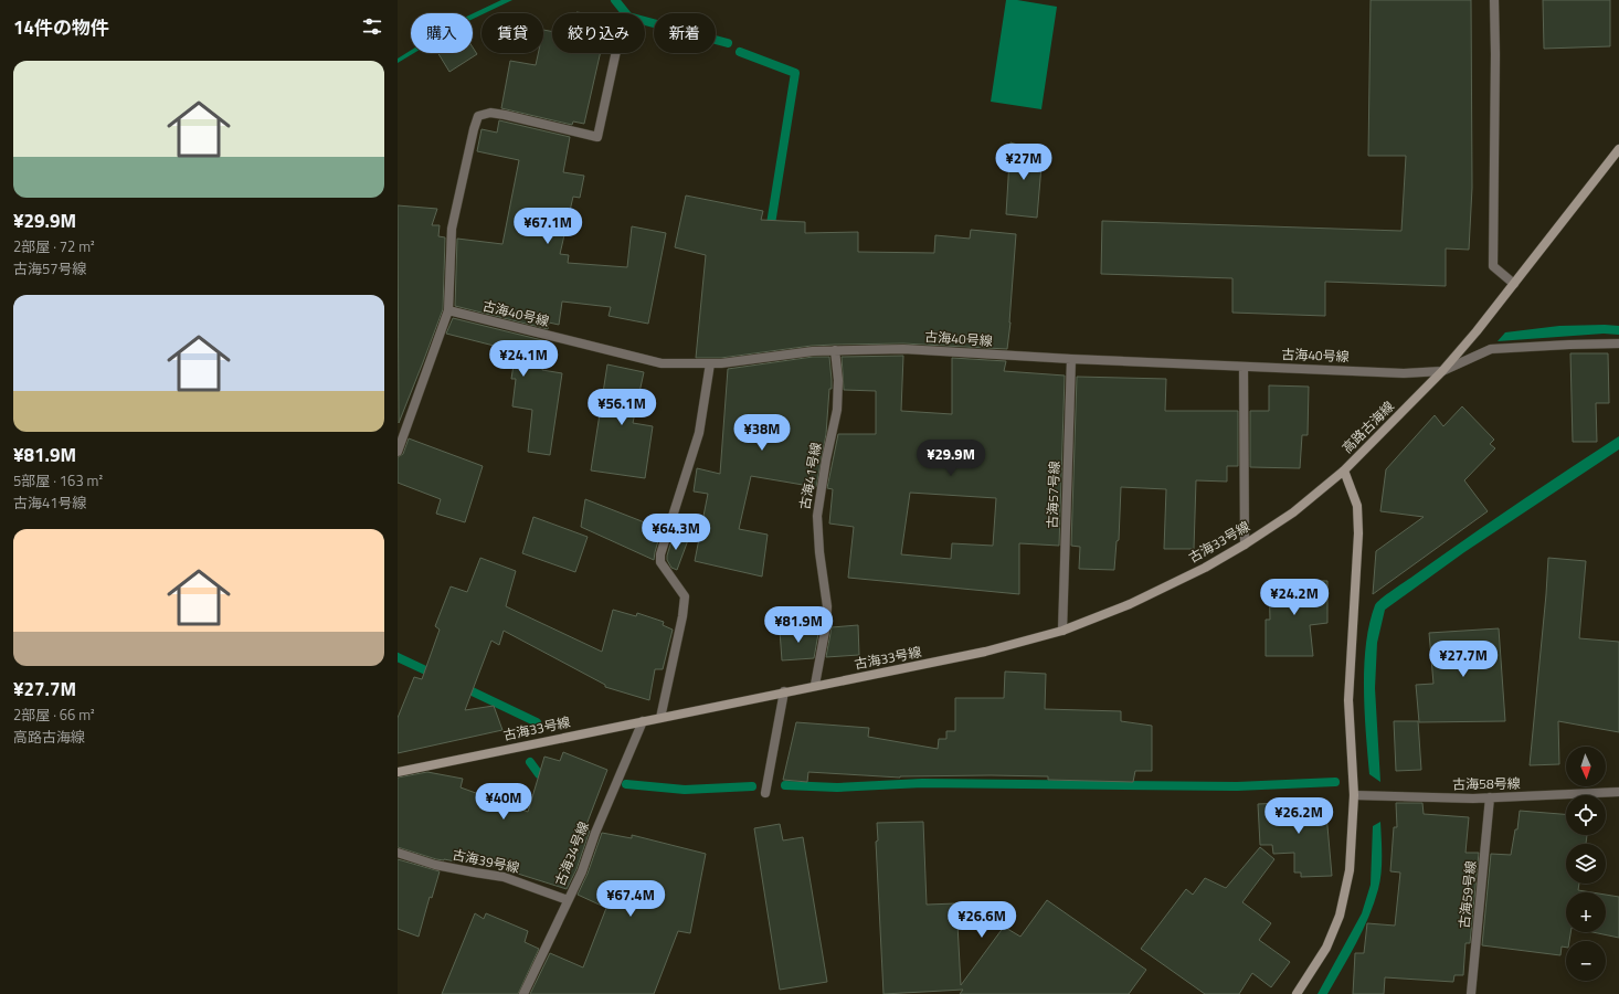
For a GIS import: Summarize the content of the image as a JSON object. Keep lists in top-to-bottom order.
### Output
{
  "streets": {
    "street": [
      "古海40号線",
      "高路古海線",
      "古海41号線",
      "古海57号線",
      "古海33号線",
      "古海58号線",
      "古海34号線",
      "古海39号線",
      "古海59号線"
    ]
  },
  "crossings": [
    ["古海40号線", "高路古海線"],
    ["古海40号線", "古海41号線"],
    ["古海40号線", "古海57号線"],
    ["高路古海線", "古海33号線"],
    ["高路古海線", "古海58号線"],
    ["古海41号線", "古海33号線"],
    ["古海57号線", "古海33号線"],
    ["古海33号線", "古海34号線"],
    ["古海58号線", "古海59号線"],
    ["古海34号線", "古海39号線"]
  ],
  "north": "bottom",
  "page": {
    "heading": "14件の物件",
    "chip": [
      "購入",
      "賃貸",
      "絞り込み",
      "新着"
    ],
    "list": [
      {
        "name": "¥29.9M",
        "note": "2部屋 · 72 m² · 古海57号線"
      },
      {
        "name": "¥81.9M",
        "note": "5部屋 · 163 m² · 古海41号線"
      },
      {
        "name": "¥27.7M",
        "note": "2部屋 · 66 m² · 高路古海線"
      }
    ],
    "price": [
      "¥27M",
      "¥67.1M",
      "¥24.1M",
      "¥56.1M",
      "¥38M",
      "¥29.9M",
      "¥64.3M",
      "¥24.2M",
      "¥81.9M",
      "¥27.7M",
      "¥40M",
      "¥26.2M",
      "¥67.4M",
      "¥26.6M"
    ],
    "map_buttons": ["+", "−"]
  }
}
